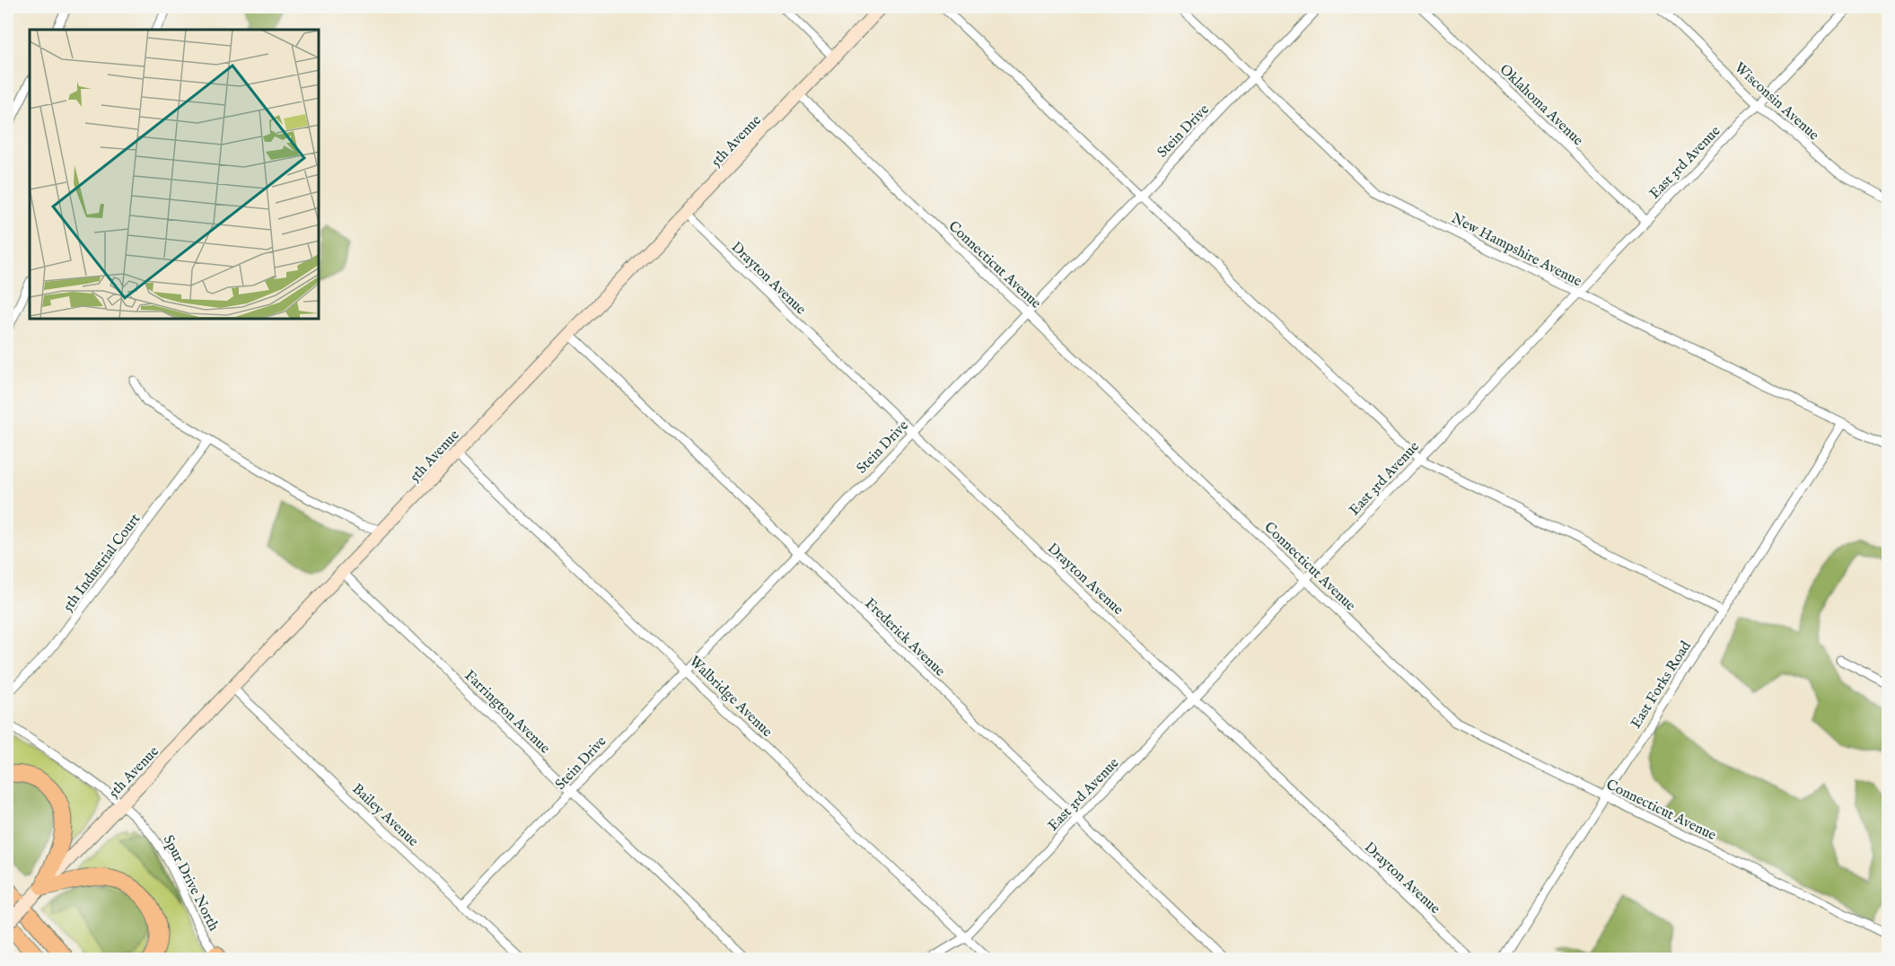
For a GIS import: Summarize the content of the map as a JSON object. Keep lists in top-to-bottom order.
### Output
{
  "streets": {
    "main road": ["5th Avenue"],
    "street": [
      "Wisconsin Avenue",
      "Oklahoma Avenue",
      "Stein Drive",
      "East 3rd Avenue",
      "New Hampshire Avenue",
      "Connecticut Avenue",
      "Drayton Avenue",
      "5th Industrial Court",
      "Frederick Avenue",
      "East Forks Road",
      "Walbridge Avenue",
      "Farrington Avenue",
      "Bailey Avenue",
      "Spur Drive North"
    ]
  },
  "crossings": [
    ["Wisconsin Avenue", "East 3rd Avenue"],
    ["Oklahoma Avenue", "East 3rd Avenue"],
    ["Stein Drive", "New Hampshire Avenue"],
    ["Stein Drive", "Connecticut Avenue"],
    ["Stein Drive", "Drayton Avenue"],
    ["Stein Drive", "Frederick Avenue"],
    ["Stein Drive", "Walbridge Avenue"],
    ["Stein Drive", "Farrington Avenue"],
    ["Stein Drive", "Bailey Avenue"],
    ["5th Avenue", "Connecticut Avenue"],
    ["5th Avenue", "Drayton Avenue"],
    ["5th Avenue", "Frederick Avenue"],
    ["5th Avenue", "Walbridge Avenue"],
    ["5th Avenue", "Farrington Avenue"],
    ["5th Avenue", "Bailey Avenue"],
    ["5th Avenue", "Spur Drive North"],
    ["East 3rd Avenue", "New Hampshire Avenue"],
    ["East 3rd Avenue", "Connecticut Avenue"],
    ["East 3rd Avenue", "Drayton Avenue"],
    ["East 3rd Avenue", "Frederick Avenue"],
    ["East 3rd Avenue", "Walbridge Avenue"],
    ["New Hampshire Avenue", "East Forks Road"],
    ["Connecticut Avenue", "East Forks Road"]
  ]
}
